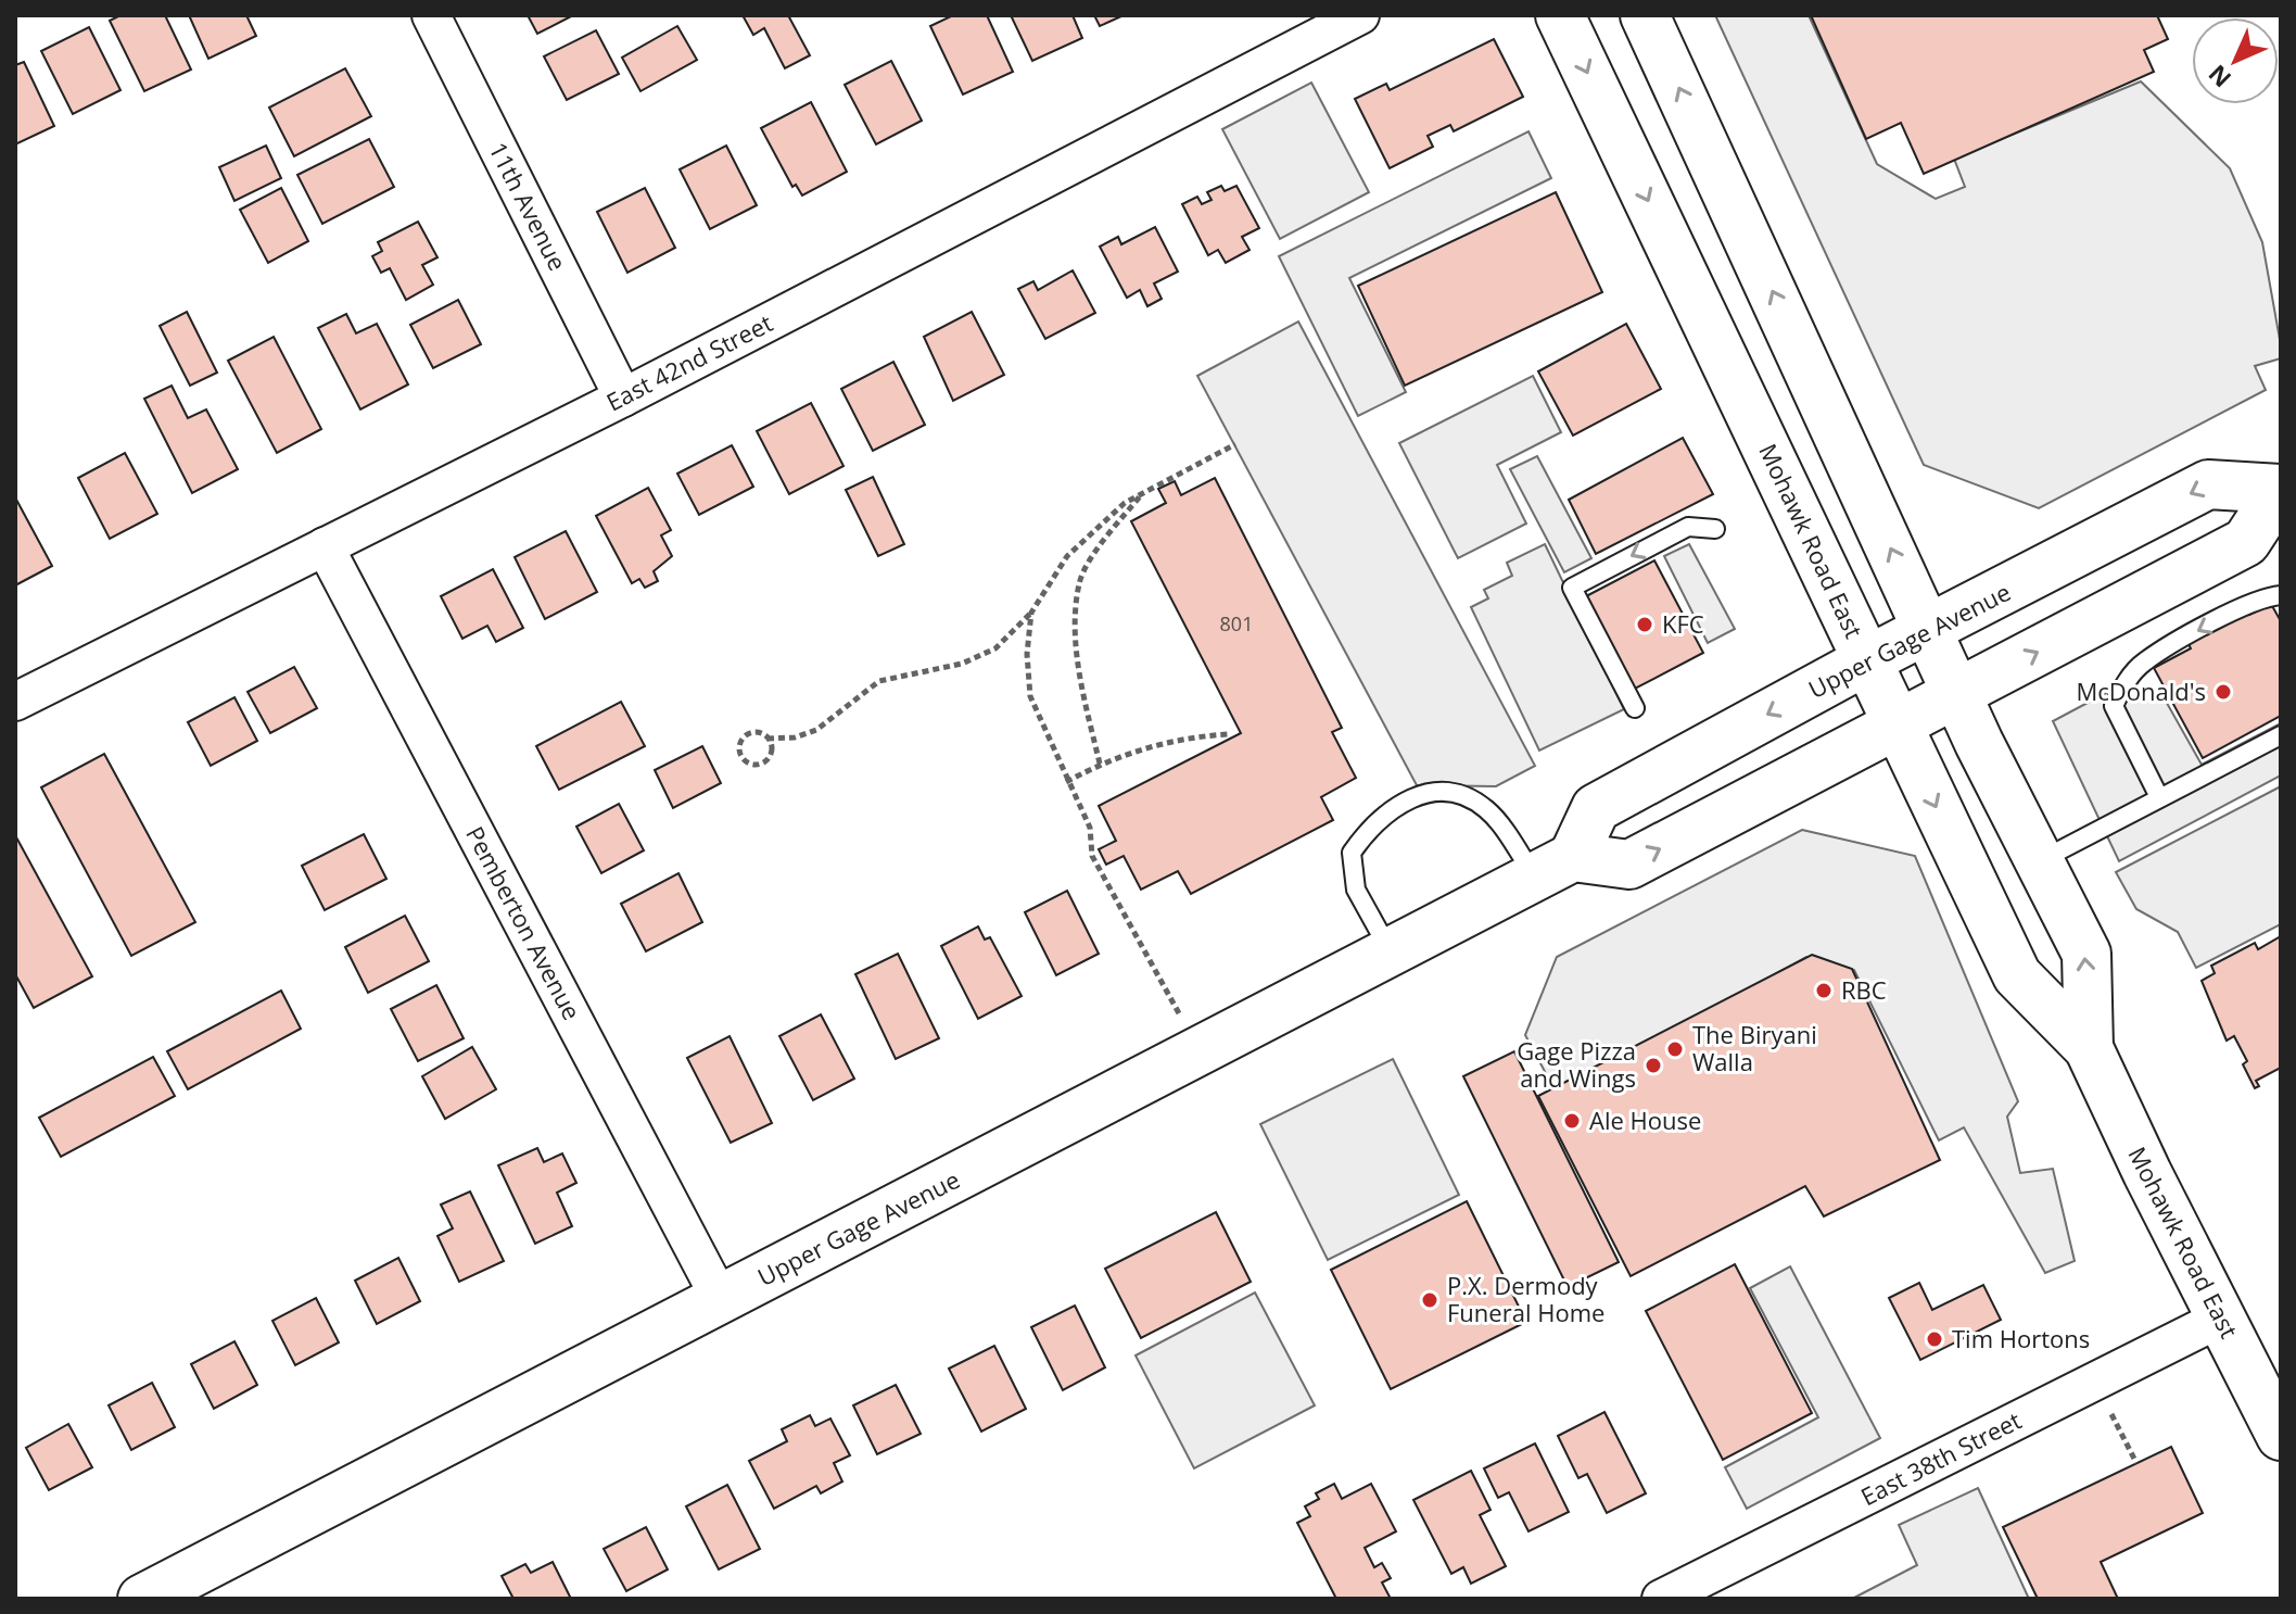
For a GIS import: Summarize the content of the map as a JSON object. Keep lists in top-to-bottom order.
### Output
{
  "streets": {
    "main road": ["Mohawk Road East", "Upper Gage Avenue"],
    "street": [
      "11th Avenue",
      "East 42nd Street",
      "Pemberton Avenue",
      "East 38th Street"
    ]
  },
  "crossings": [
    ["11th Avenue", "East 42nd Street"],
    ["East 42nd Street", "Pemberton Avenue"],
    ["Mohawk Road East", "Upper Gage Avenue"],
    ["Mohawk Road East", "East 38th Street"],
    ["Upper Gage Avenue", "Pemberton Avenue"]
  ],
  "places": [
    "KFC",
    "McDonald's",
    "RBC",
    "The Biryani Walla",
    "Gage Pizza and Wings",
    "Ale House",
    "P.X. Dermody Funeral Home",
    "Tim Hortons"
  ],
  "house_numbers": ["801"],
  "north": "bottom left"
}
